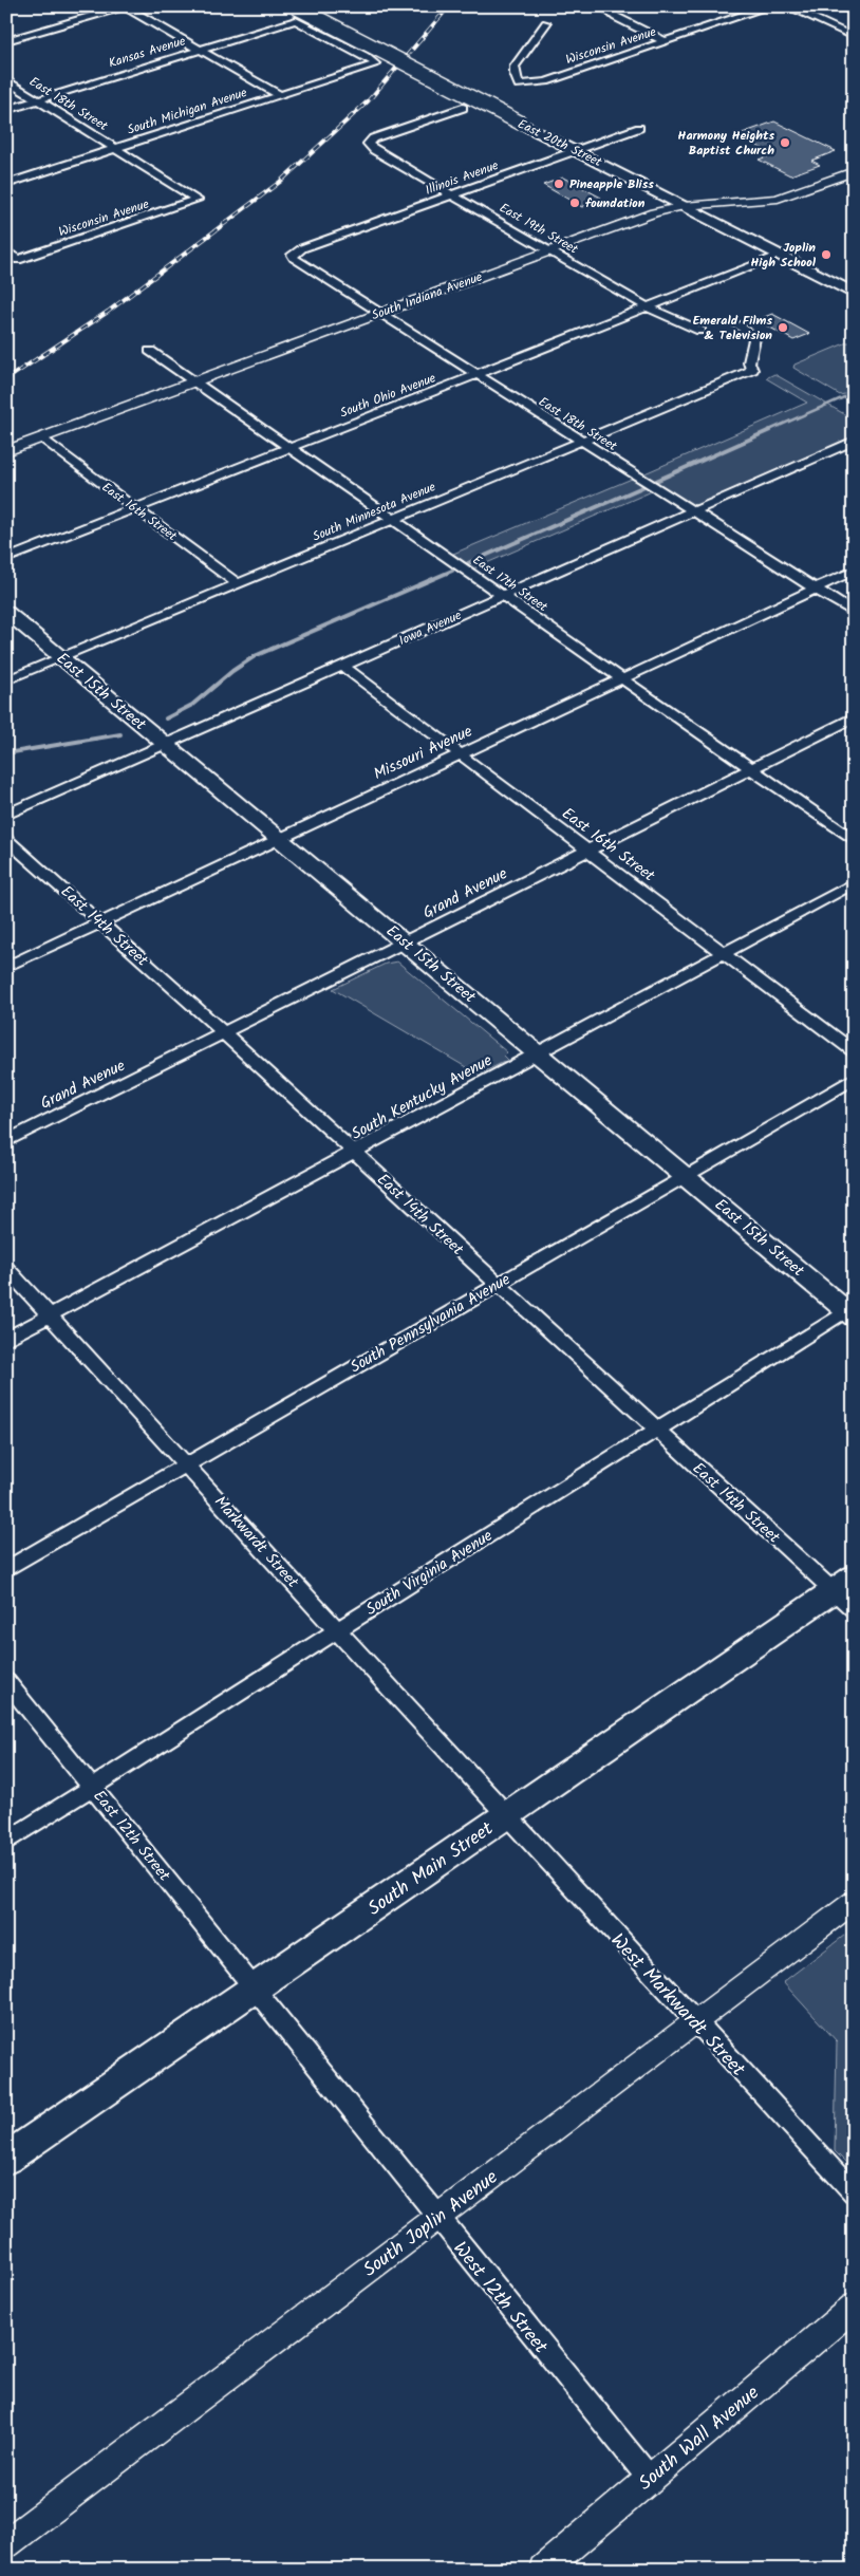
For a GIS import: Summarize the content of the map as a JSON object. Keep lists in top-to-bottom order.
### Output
{
  "streets": {
    "main road": ["East 20th Street", "East 15th Street", "South Main Street"],
    "street": [
      "Wisconsin Avenue",
      "Kansas Avenue",
      "East 18th Street",
      "South Michigan Avenue",
      "Illinois Avenue",
      "East 19th Street",
      "South Indiana Avenue",
      "South Ohio Avenue",
      "East 16th Street",
      "South Minnesota Avenue",
      "East 17th Street",
      "Iowa Avenue",
      "Missouri Avenue",
      "Grand Avenue",
      "East 14th Street",
      "South Kentucky Avenue",
      "South Pennsylvania Avenue",
      "Markwardt Street",
      "South Virginia Avenue",
      "East 12th Street",
      "West Markwardt Street",
      "South Joplin Avenue",
      "West 12th Street",
      "South Wall Avenue"
    ]
  },
  "crossings": [
    ["Wisconsin Avenue", "East 18th Street"],
    ["Kansas Avenue", "East 18th Street"],
    ["Kansas Avenue", "South Michigan Avenue"],
    ["East 18th Street", "South Michigan Avenue"],
    ["East 18th Street", "Illinois Avenue"],
    ["East 18th Street", "South Indiana Avenue"],
    ["East 18th Street", "South Ohio Avenue"],
    ["East 18th Street", "South Minnesota Avenue"],
    ["East 18th Street", "Iowa Avenue"],
    ["East 18th Street", "Missouri Avenue"],
    ["East 20th Street", "Illinois Avenue"],
    ["East 20th Street", "South Indiana Avenue"],
    ["East 20th Street", "South Ohio Avenue"],
    ["Illinois Avenue", "East 19th Street"],
    ["East 19th Street", "South Indiana Avenue"],
    ["East 19th Street", "South Ohio Avenue"],
    ["South Indiana Avenue", "East 16th Street"],
    ["South Indiana Avenue", "East 17th Street"],
    ["South Ohio Avenue", "East 16th Street"],
    ["South Ohio Avenue", "East 17th Street"],
    ["East 16th Street", "South Minnesota Avenue"],
    ["East 16th Street", "Iowa Avenue"],
    ["East 16th Street", "Missouri Avenue"],
    ["East 16th Street", "Grand Avenue"],
    ["East 16th Street", "South Kentucky Avenue"],
    ["South Minnesota Avenue", "East 17th Street"],
    ["South Minnesota Avenue", "East 15th Street"],
    ["East 17th Street", "Iowa Avenue"],
    ["East 17th Street", "Missouri Avenue"],
    ["East 17th Street", "Grand Avenue"],
    ["Iowa Avenue", "East 15th Street"],
    ["East 15th Street", "Missouri Avenue"],
    ["East 15th Street", "Grand Avenue"],
    ["East 15th Street", "South Kentucky Avenue"],
    ["East 15th Street", "South Pennsylvania Avenue"],
    ["East 15th Street", "South Virginia Avenue"],
    ["Missouri Avenue", "East 14th Street"],
    ["Grand Avenue", "East 14th Street"],
    ["East 14th Street", "South Kentucky Avenue"],
    ["East 14th Street", "South Pennsylvania Avenue"],
    ["East 14th Street", "South Virginia Avenue"],
    ["East 14th Street", "South Main Street"],
    ["South Kentucky Avenue", "Markwardt Street"],
    ["South Pennsylvania Avenue", "Markwardt Street"],
    ["Markwardt Street", "South Virginia Avenue"],
    ["Markwardt Street", "South Main Street"],
    ["Markwardt Street", "West Markwardt Street"],
    ["South Virginia Avenue", "East 12th Street"],
    ["East 12th Street", "South Main Street"],
    ["East 12th Street", "West 12th Street"],
    ["South Main Street", "West Markwardt Street"],
    ["South Main Street", "West 12th Street"],
    ["West Markwardt Street", "South Joplin Avenue"],
    ["South Joplin Avenue", "West 12th Street"],
    ["West 12th Street", "South Wall Avenue"]
  ],
  "places": [
    "Harmony Heights Baptist Church",
    "Pineapple Bliss",
    "foundation",
    "Joplin High School",
    "Emerald Films & Television"
  ]
}
